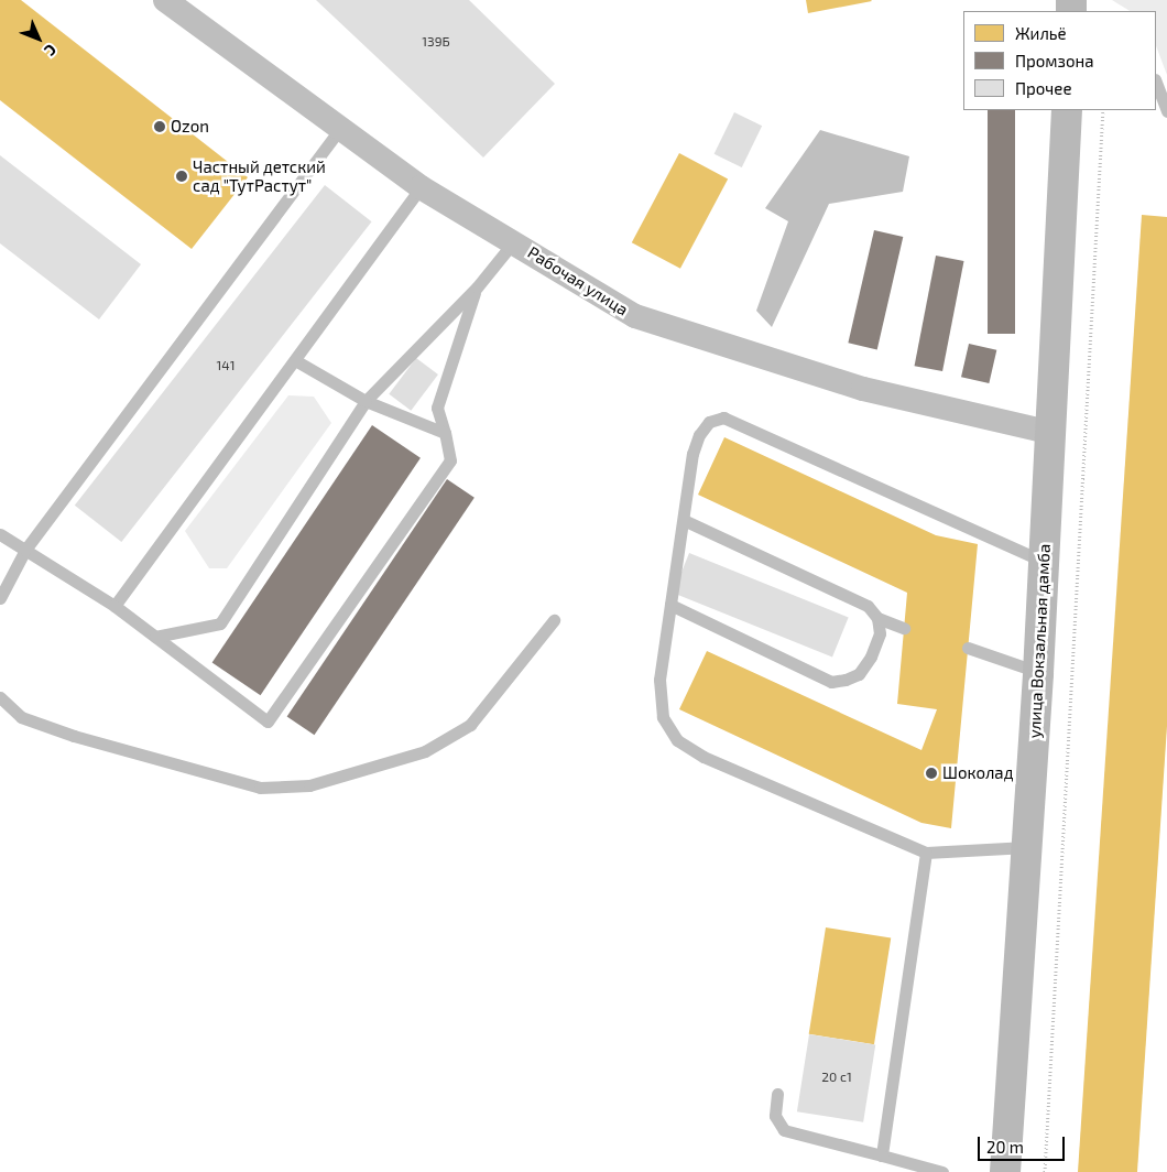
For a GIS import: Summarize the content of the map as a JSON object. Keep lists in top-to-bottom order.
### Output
{
  "streets": {
    "street": ["Рабочая улица", "улица Вокзальная дамба"]
  },
  "crossings": [
    ["Рабочая улица", "улица Вокзальная дамба"]
  ],
  "places": ["Ozon", "Частный детский сад \"ТутРастут\"", "Шоколад"],
  "house_numbers": ["139Б", "141", "20 с1"],
  "legend": ["Жильё", "Промзона", "Прочее"],
  "scale_bar": "20 m",
  "north": "bottom right"
}
